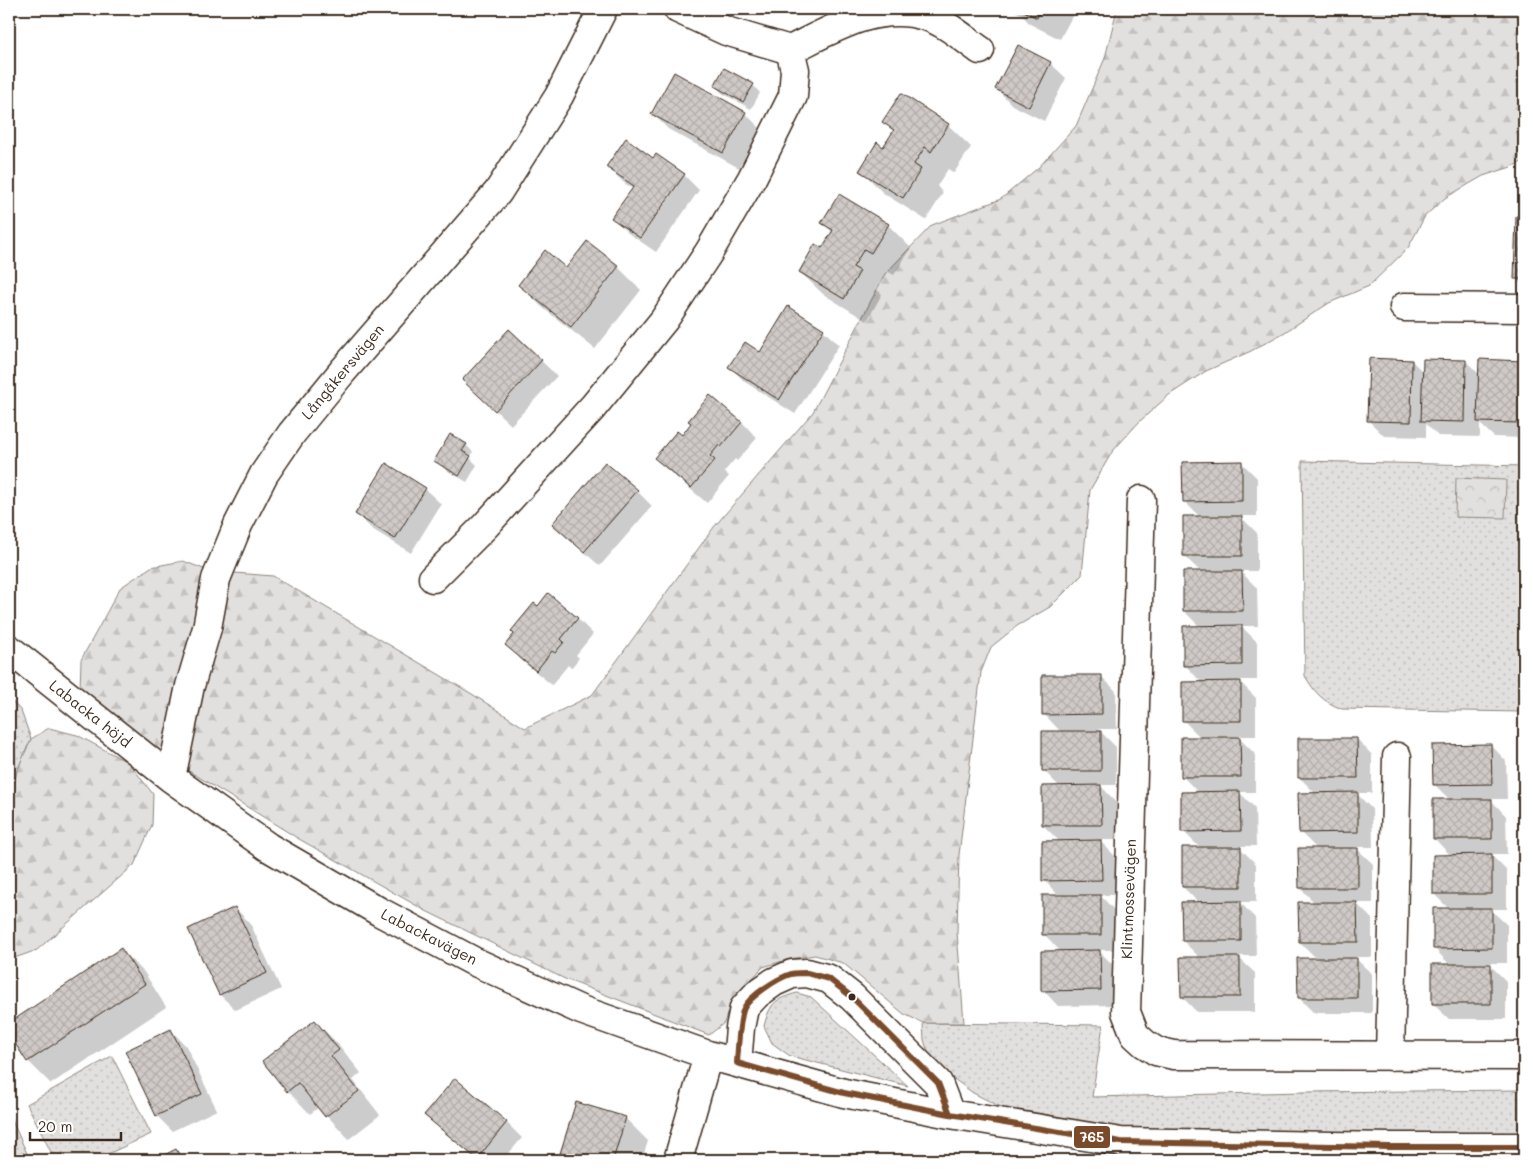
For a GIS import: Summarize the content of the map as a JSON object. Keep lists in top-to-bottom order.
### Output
{
  "streets": {
    "street": [
      "Långåkersvägen",
      "Labacka höjd",
      "Klintmossevägen",
      "Labackavägen"
    ]
  },
  "crossings": [
    ["Långåkersvägen", "Labacka höjd"],
    ["Långåkersvägen", "Labackavägen"],
    ["Labacka höjd", "Labackavägen"]
  ],
  "lines": ["transit line 765"],
  "scale_bar": "20 m"
}
